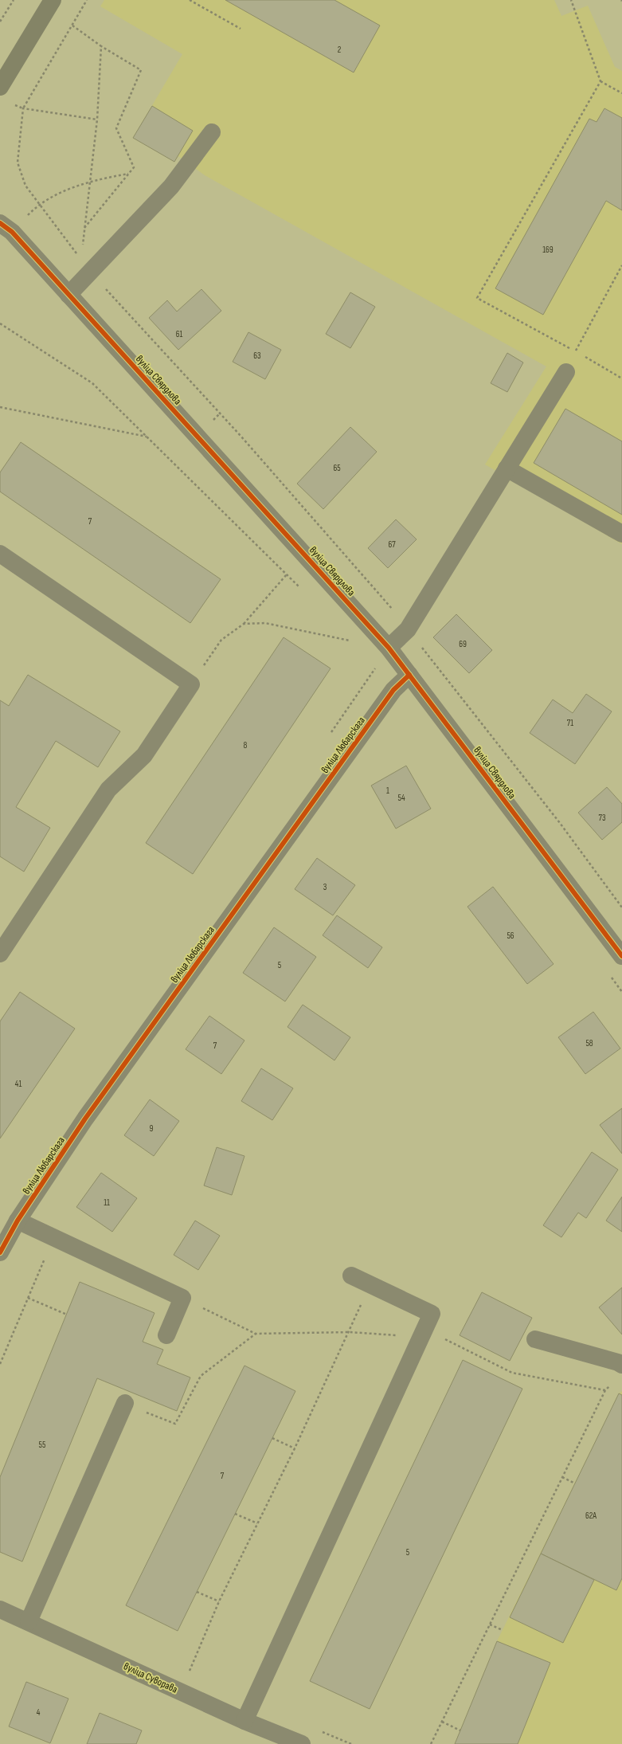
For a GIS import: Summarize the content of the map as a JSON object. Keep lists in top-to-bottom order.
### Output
{
  "streets": {
    "street": ["вуліца Свярдлова", "вуліца Любарскага", "вуліца Суворава"]
  },
  "crossings": [
    ["вуліца Свярдлова", "вуліца Любарскага"]
  ],
  "house_numbers": [
    "2",
    "169",
    "61",
    "63",
    "65",
    "7",
    "67",
    "69",
    "71",
    "8",
    "1",
    "54",
    "73",
    "3",
    "56",
    "5",
    "58",
    "7",
    "41",
    "9",
    "11",
    "55",
    "7",
    "62А",
    "5",
    "4"
  ]
}
